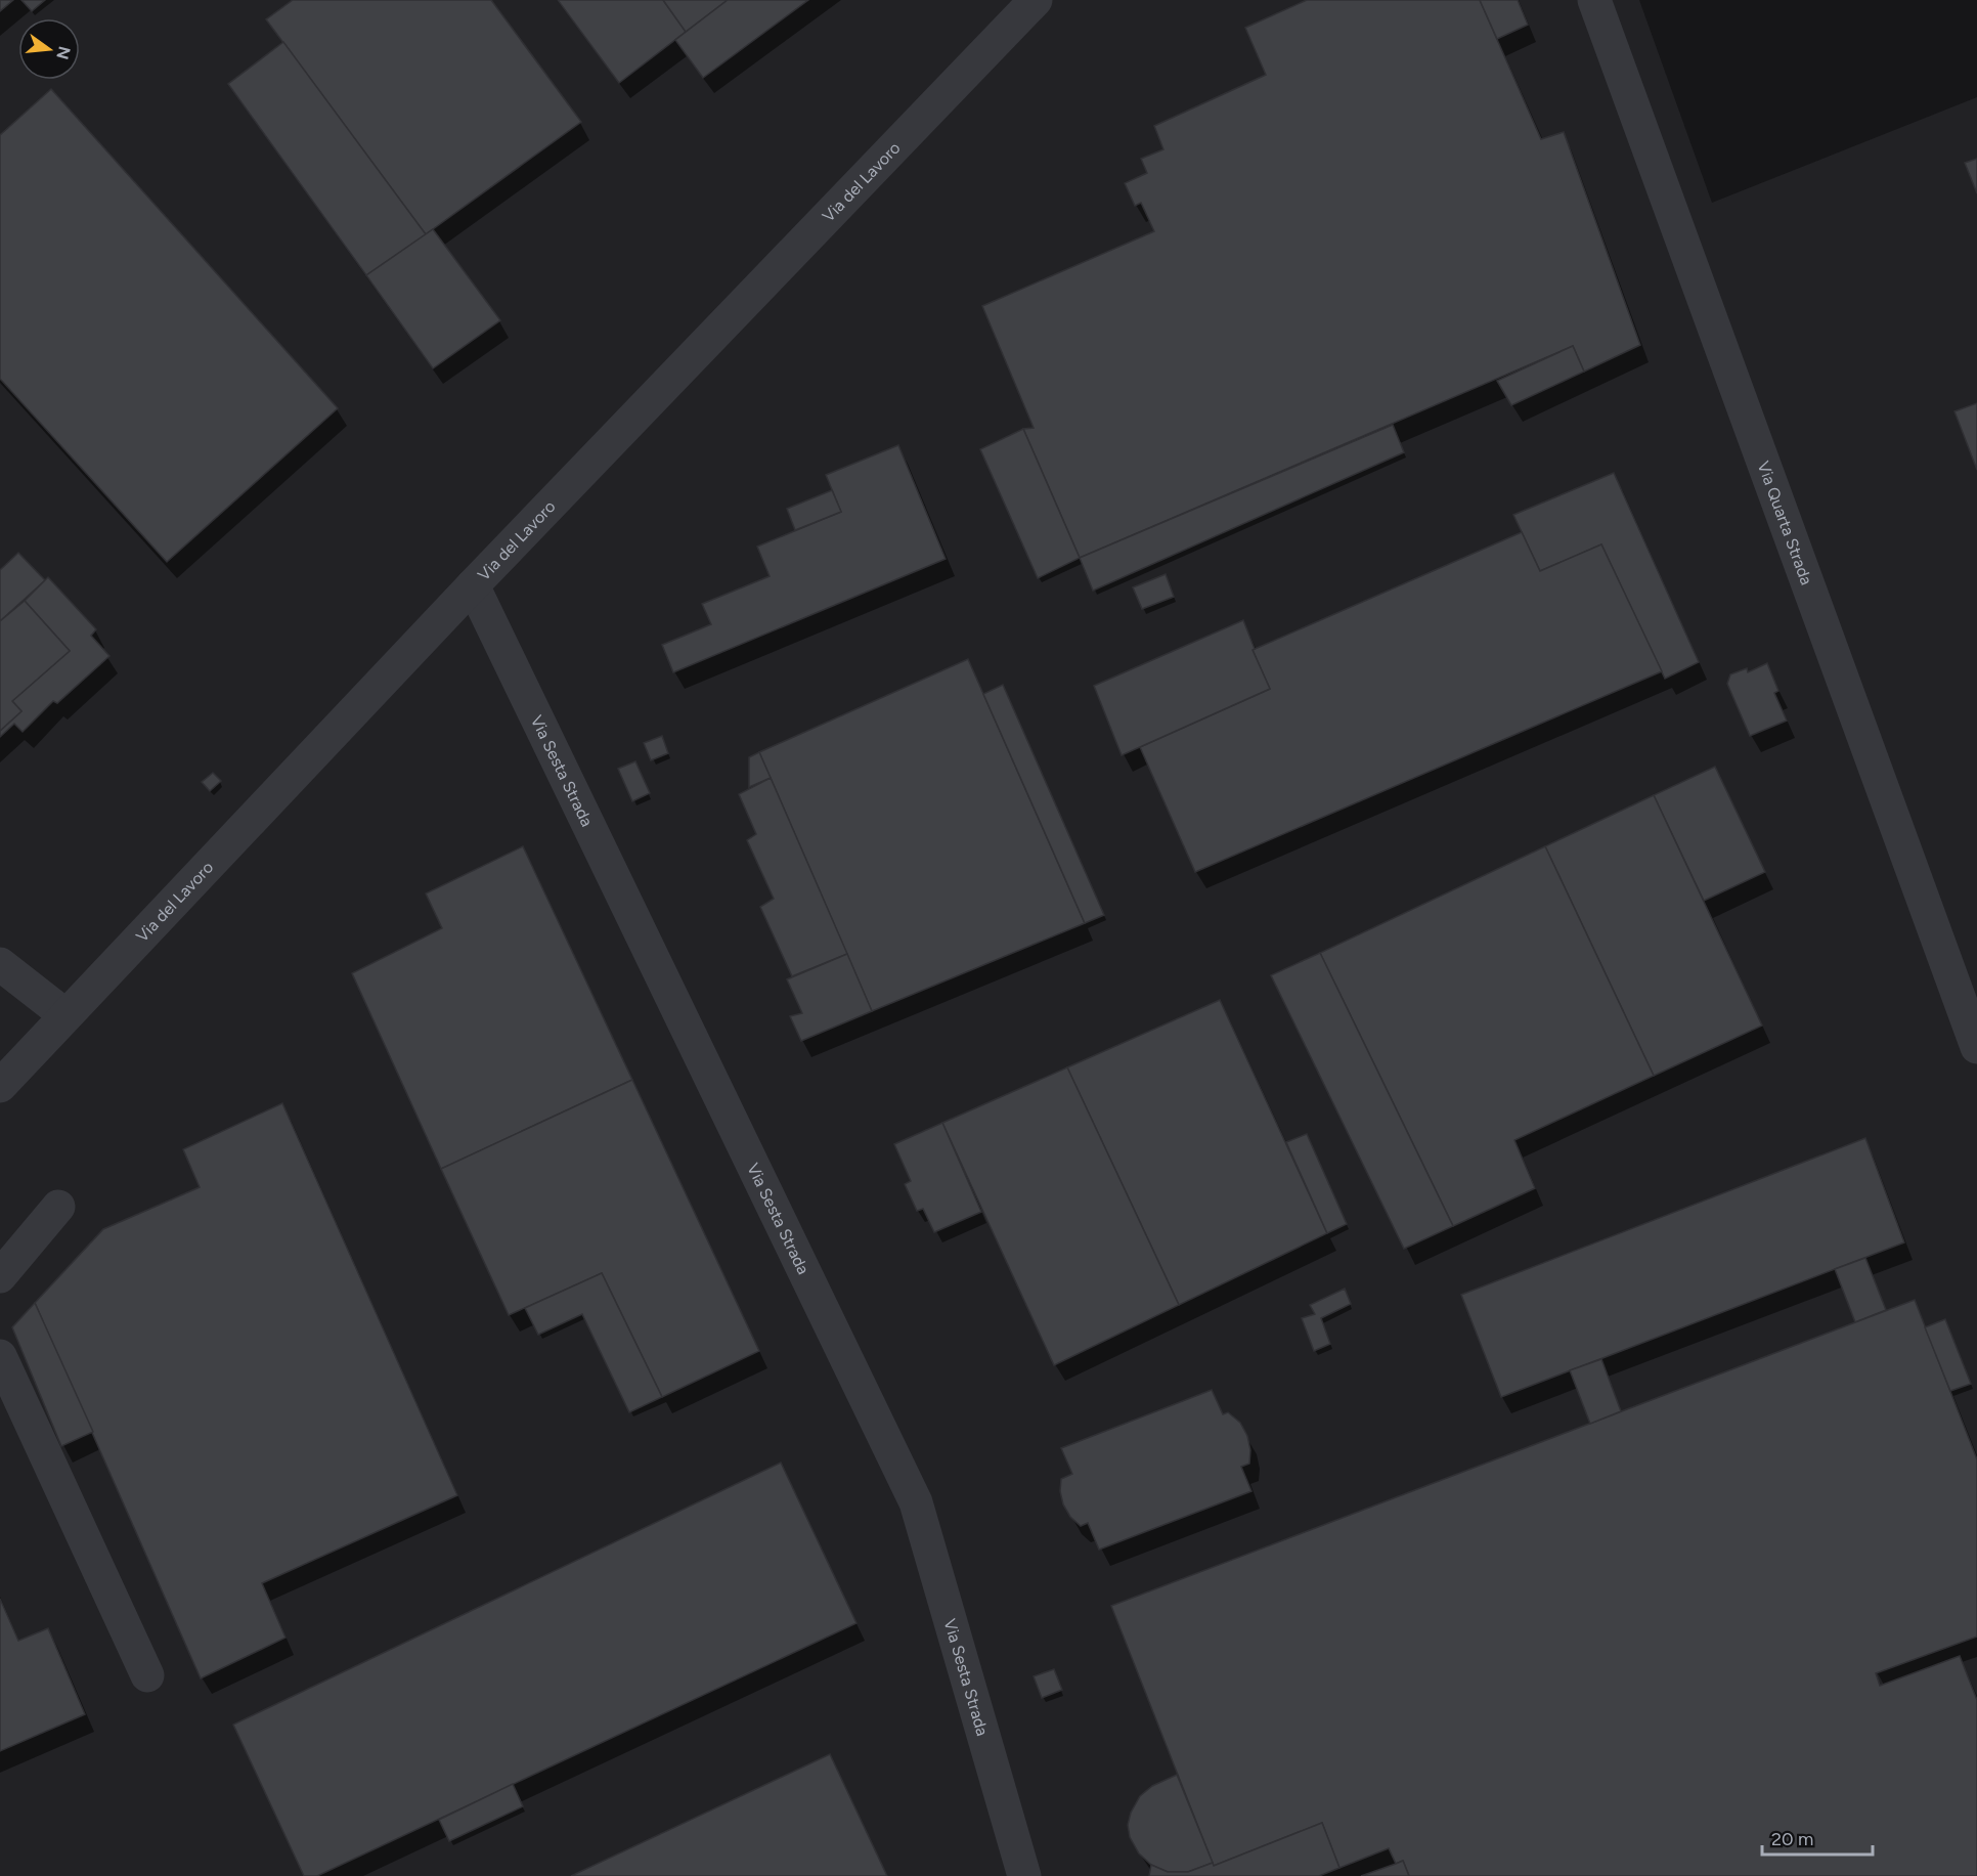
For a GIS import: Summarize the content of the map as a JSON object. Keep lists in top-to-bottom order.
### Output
{
  "streets": {
    "street": ["Via del Lavoro", "Via Quarta Strada", "Via Sesta Strada"]
  },
  "crossings": [
    ["Via del Lavoro", "Via Sesta Strada"]
  ],
  "scale_bar": "20 m",
  "north": "right"
}
